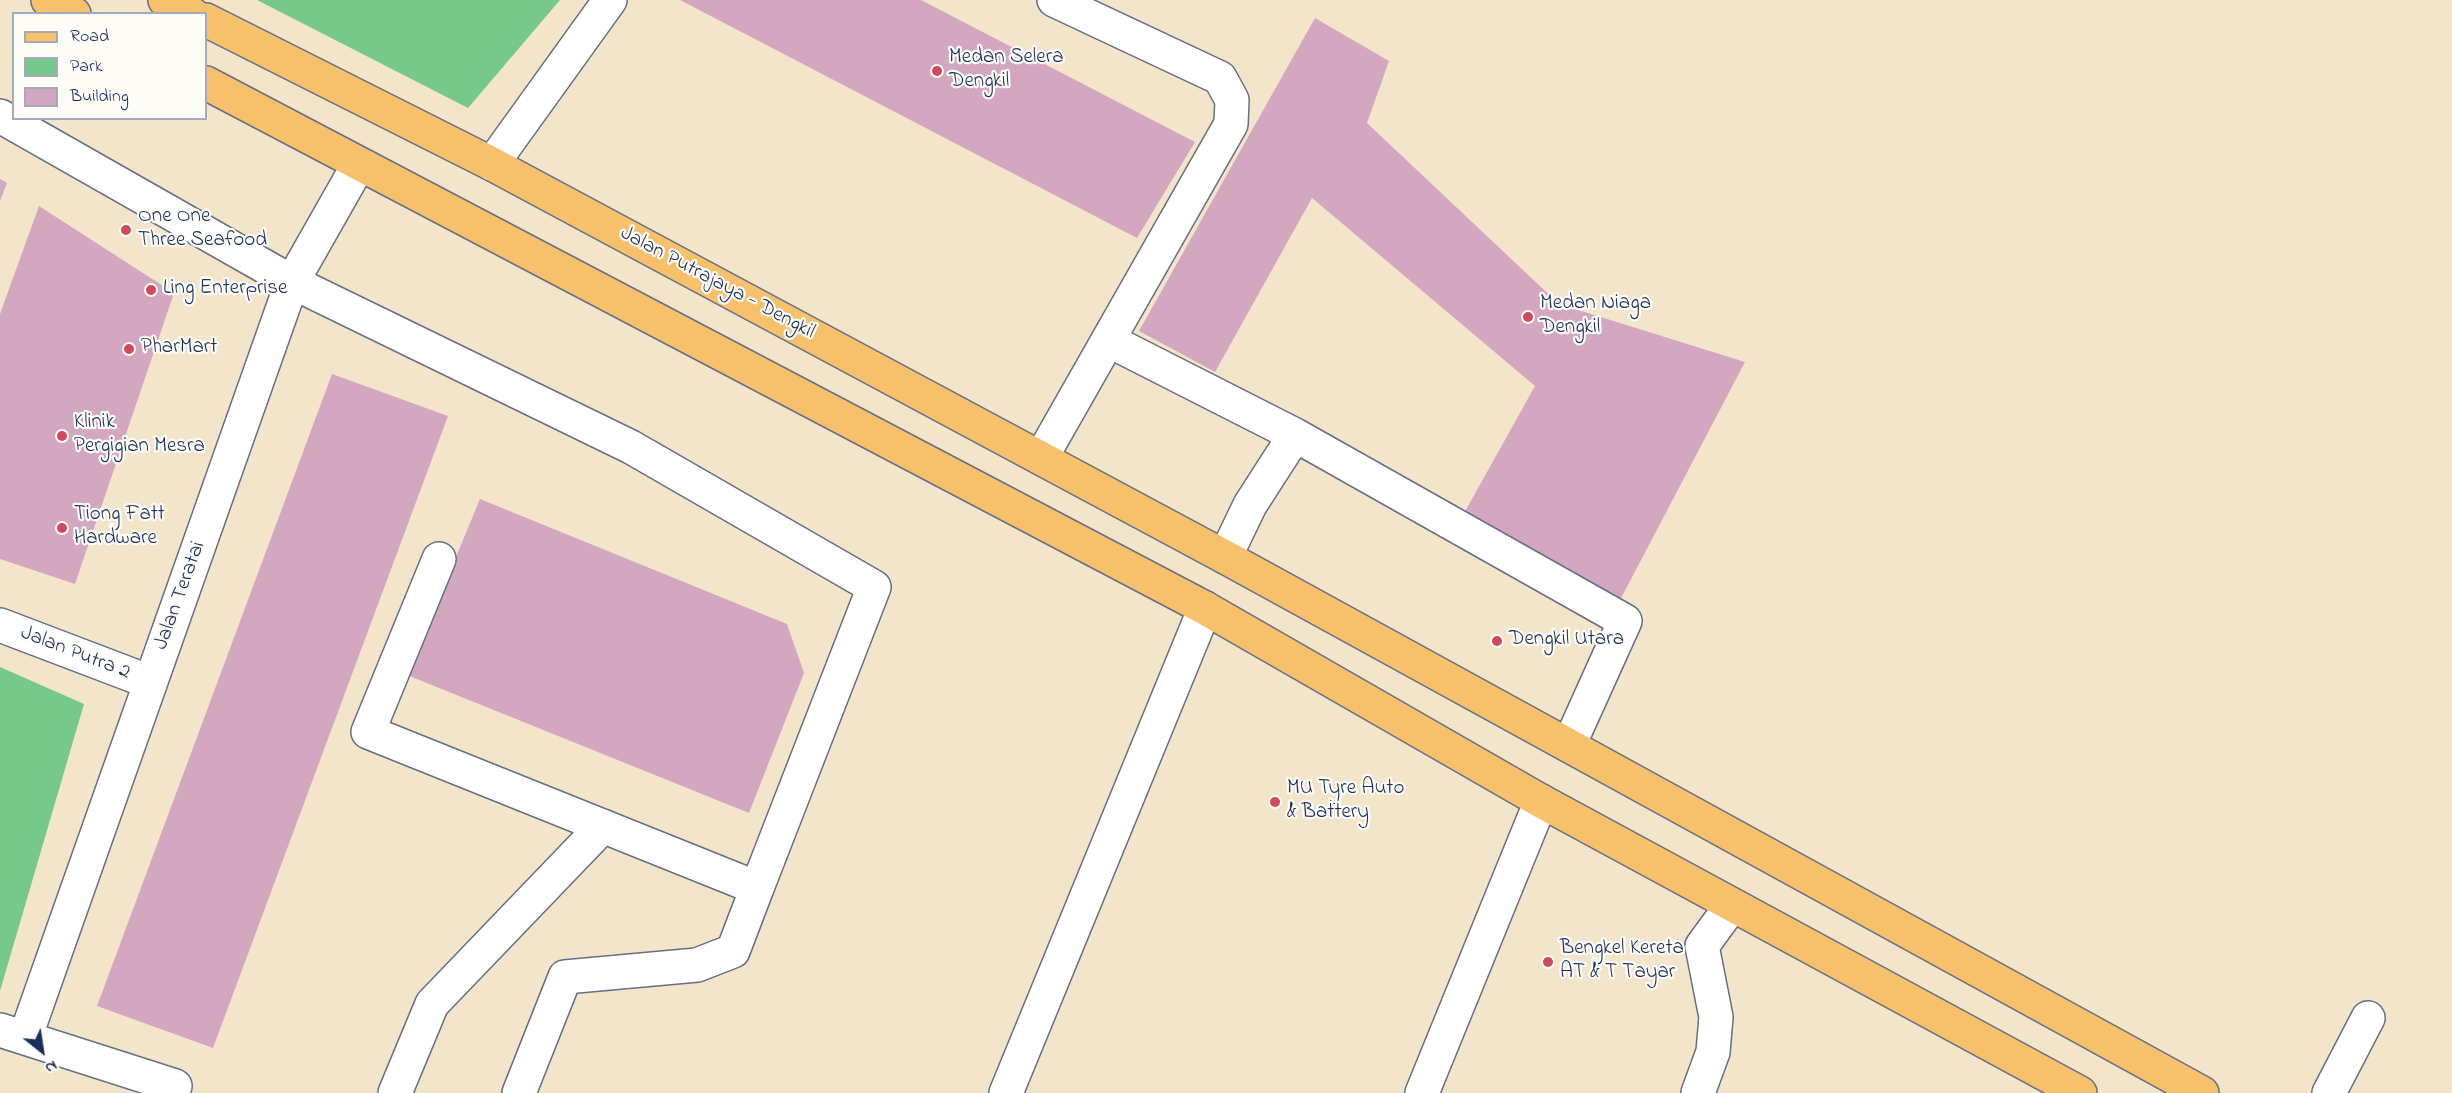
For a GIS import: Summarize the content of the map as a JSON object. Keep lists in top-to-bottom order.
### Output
{
  "streets": {
    "main road": ["Jalan Putrajaya - Dengkil"],
    "street": ["Jalan Teratai", "Jalan Putra 2"]
  },
  "crossings": [
    ["Jalan Teratai", "Jalan Putra 2"]
  ],
  "places": [
    "Medan Selera Dengkil",
    "One One Three Seafood",
    "Ling Enterprise",
    "Medan Niaga Dengkil",
    "PharMart",
    "Klinik Pergigian Mesra",
    "Tiong Fatt Hardware",
    "Dengkil Utara",
    "MU Tyre Auto & Battery",
    "Bengkel Kereta AT & T Tayar"
  ],
  "legend": ["Road", "Park", "Building"],
  "north": "bottom right"
}
